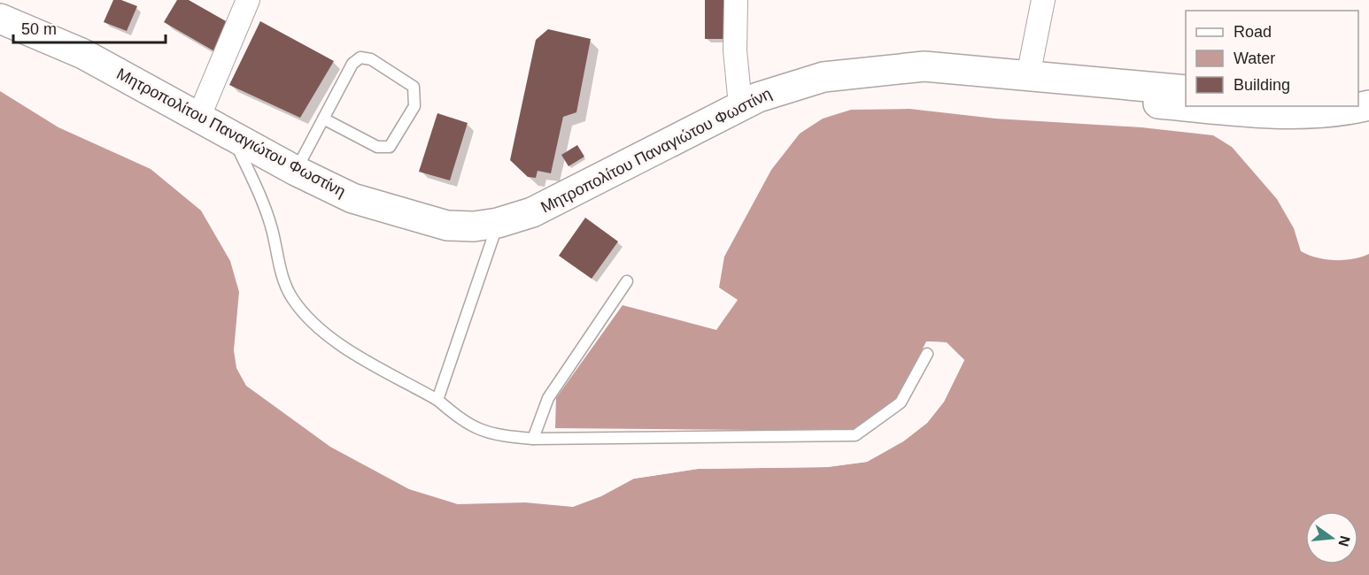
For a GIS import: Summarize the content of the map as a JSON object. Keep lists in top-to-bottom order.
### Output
{
  "streets": {
    "main road": ["Μητροπολίτου Παναγιώτου Φωστίνη"]
  },
  "legend": ["Road", "Water", "Building"],
  "scale_bar": "50 m",
  "north": "right"
}
